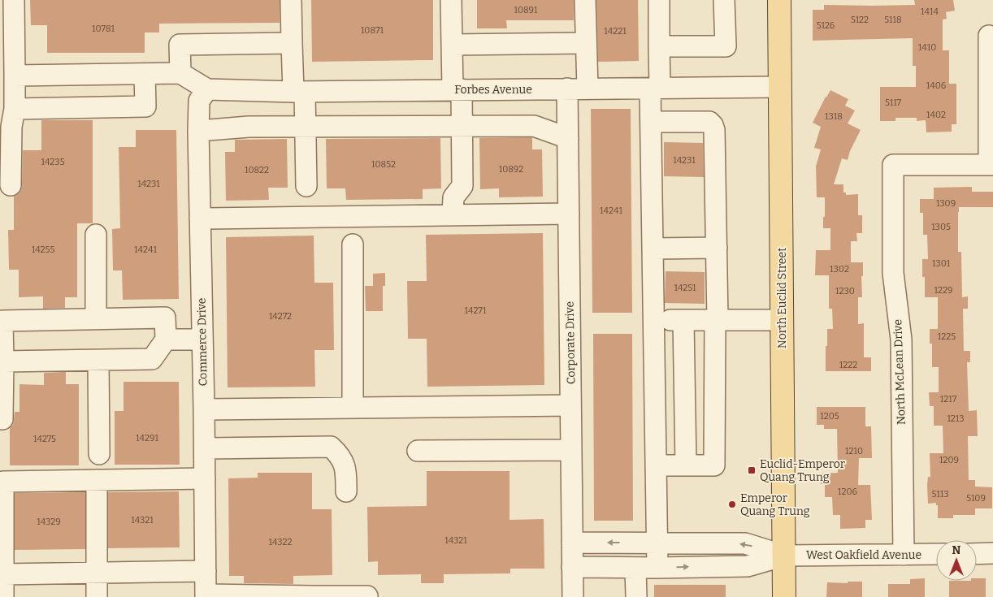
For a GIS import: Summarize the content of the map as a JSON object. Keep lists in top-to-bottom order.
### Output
{
  "streets": {
    "main road": ["North Euclid Street"],
    "street": [
      "Forbes Avenue",
      "Commerce Drive",
      "Corporate Drive",
      "North McLean Drive",
      "West Oakfield Avenue"
    ]
  },
  "crossings": [
    ["Forbes Avenue", "North Euclid Street"],
    ["Forbes Avenue", "Commerce Drive"],
    ["Forbes Avenue", "Corporate Drive"],
    ["North Euclid Street", "West Oakfield Avenue"],
    ["North McLean Drive", "West Oakfield Avenue"]
  ],
  "places": {
    "transit": ["Euclid-Emperor Quang Trung"],
    "other": ["Emperor Quang Trung"]
  },
  "house_numbers": [
    "10891",
    "1414",
    "5122",
    "5118",
    "5126",
    "10781",
    "10871",
    "14221",
    "1410",
    "1406",
    "5117",
    "1402",
    "1318",
    "14231",
    "14235",
    "10852",
    "10892",
    "10822",
    "14231",
    "1309",
    "14241",
    "1305",
    "14255",
    "14241",
    "1301",
    "1302",
    "14251",
    "1229",
    "1230",
    "14271",
    "14272",
    "1225",
    "1222",
    "1217",
    "1205",
    "1213",
    "14291",
    "14275",
    "1210",
    "1209",
    "1206",
    "5113",
    "5109",
    "14321",
    "14329",
    "14321",
    "14322"
  ],
  "north": "top"
}
